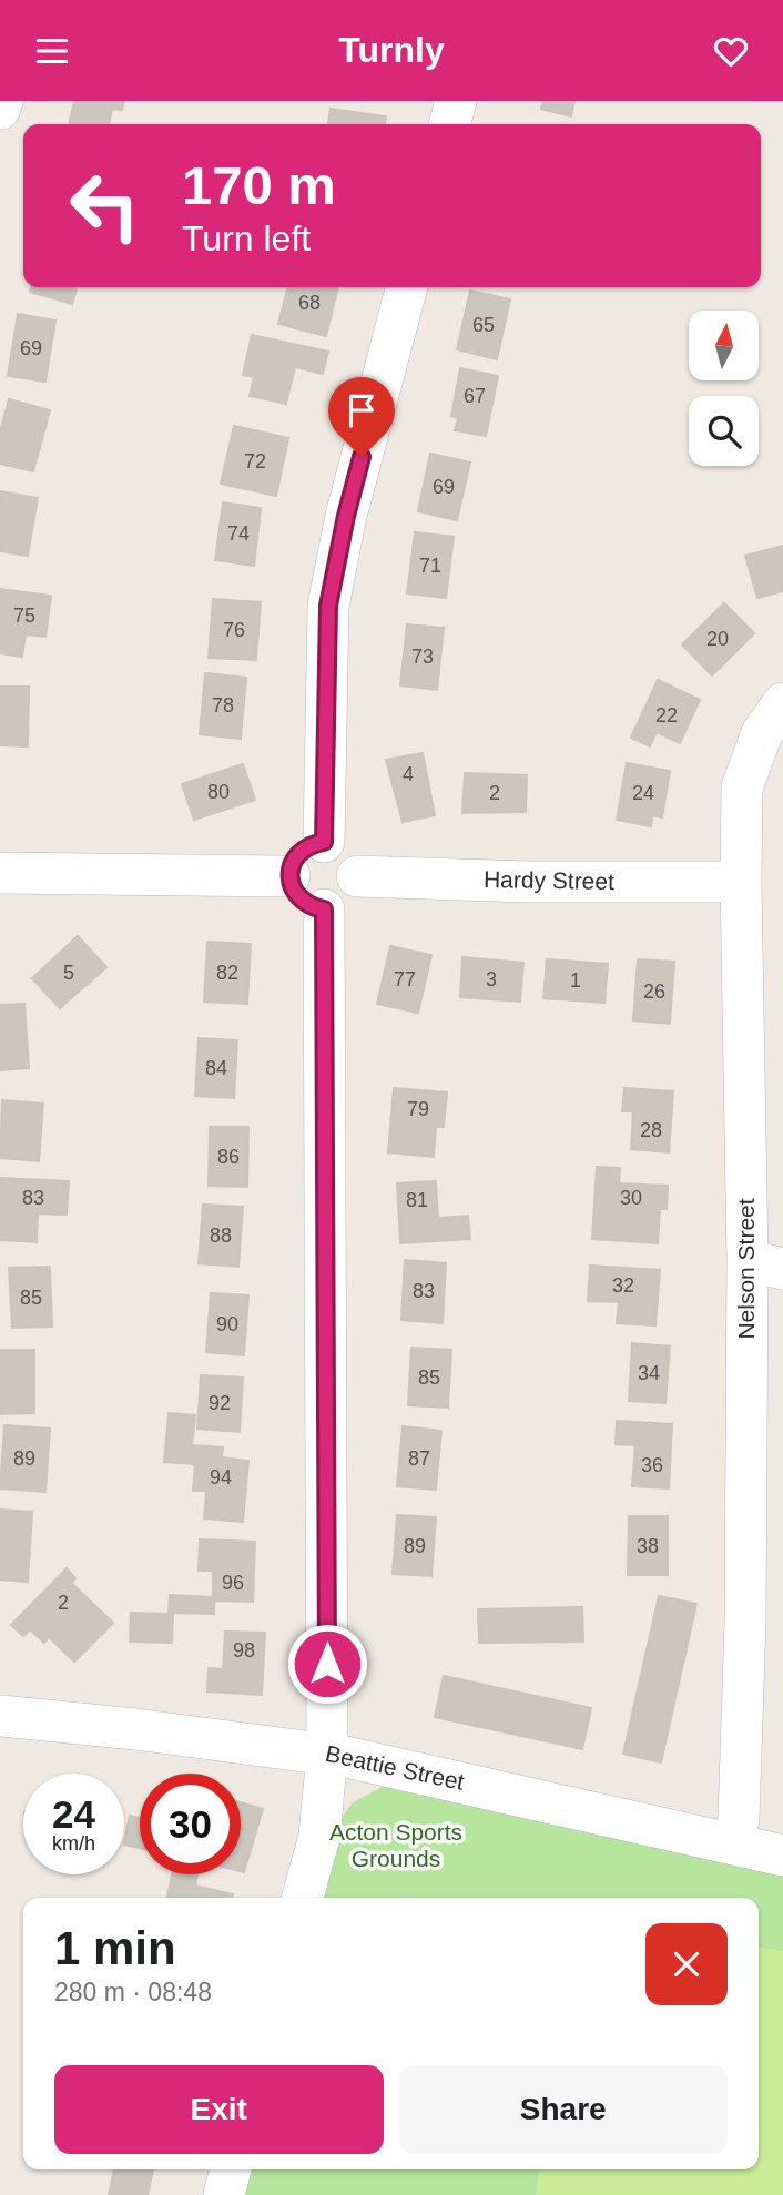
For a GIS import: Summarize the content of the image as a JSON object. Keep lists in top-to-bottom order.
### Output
{
  "streets": {
    "street": ["Hardy Street", "Nelson Street", "Beattie Street"]
  },
  "crossings": [
    ["Hardy Street", "Nelson Street"],
    ["Nelson Street", "Beattie Street"]
  ],
  "parks": ["Acton Sports Grounds"],
  "house_numbers": [
    "68",
    "65",
    "69",
    "67",
    "72",
    "69",
    "74",
    "71",
    "75",
    "76",
    "20",
    "73",
    "78",
    "22",
    "4",
    "80",
    "2",
    "24",
    "5",
    "82",
    "77",
    "3",
    "1",
    "26",
    "84",
    "79",
    "28",
    "86",
    "83",
    "30",
    "81",
    "88",
    "32",
    "83",
    "85",
    "90",
    "34",
    "85",
    "92",
    "89",
    "87",
    "36",
    "94",
    "89",
    "38",
    "96",
    "2",
    "98"
  ],
  "north": "top",
  "page": {
    "header": "Turnly",
    "turn": ["170 m", "Turn left"],
    "speed": "24 km/h",
    "limit": "30",
    "heading": ["1 min", "280 m · 08:48"],
    "buttons": ["Exit", "Share"]
  }
}
